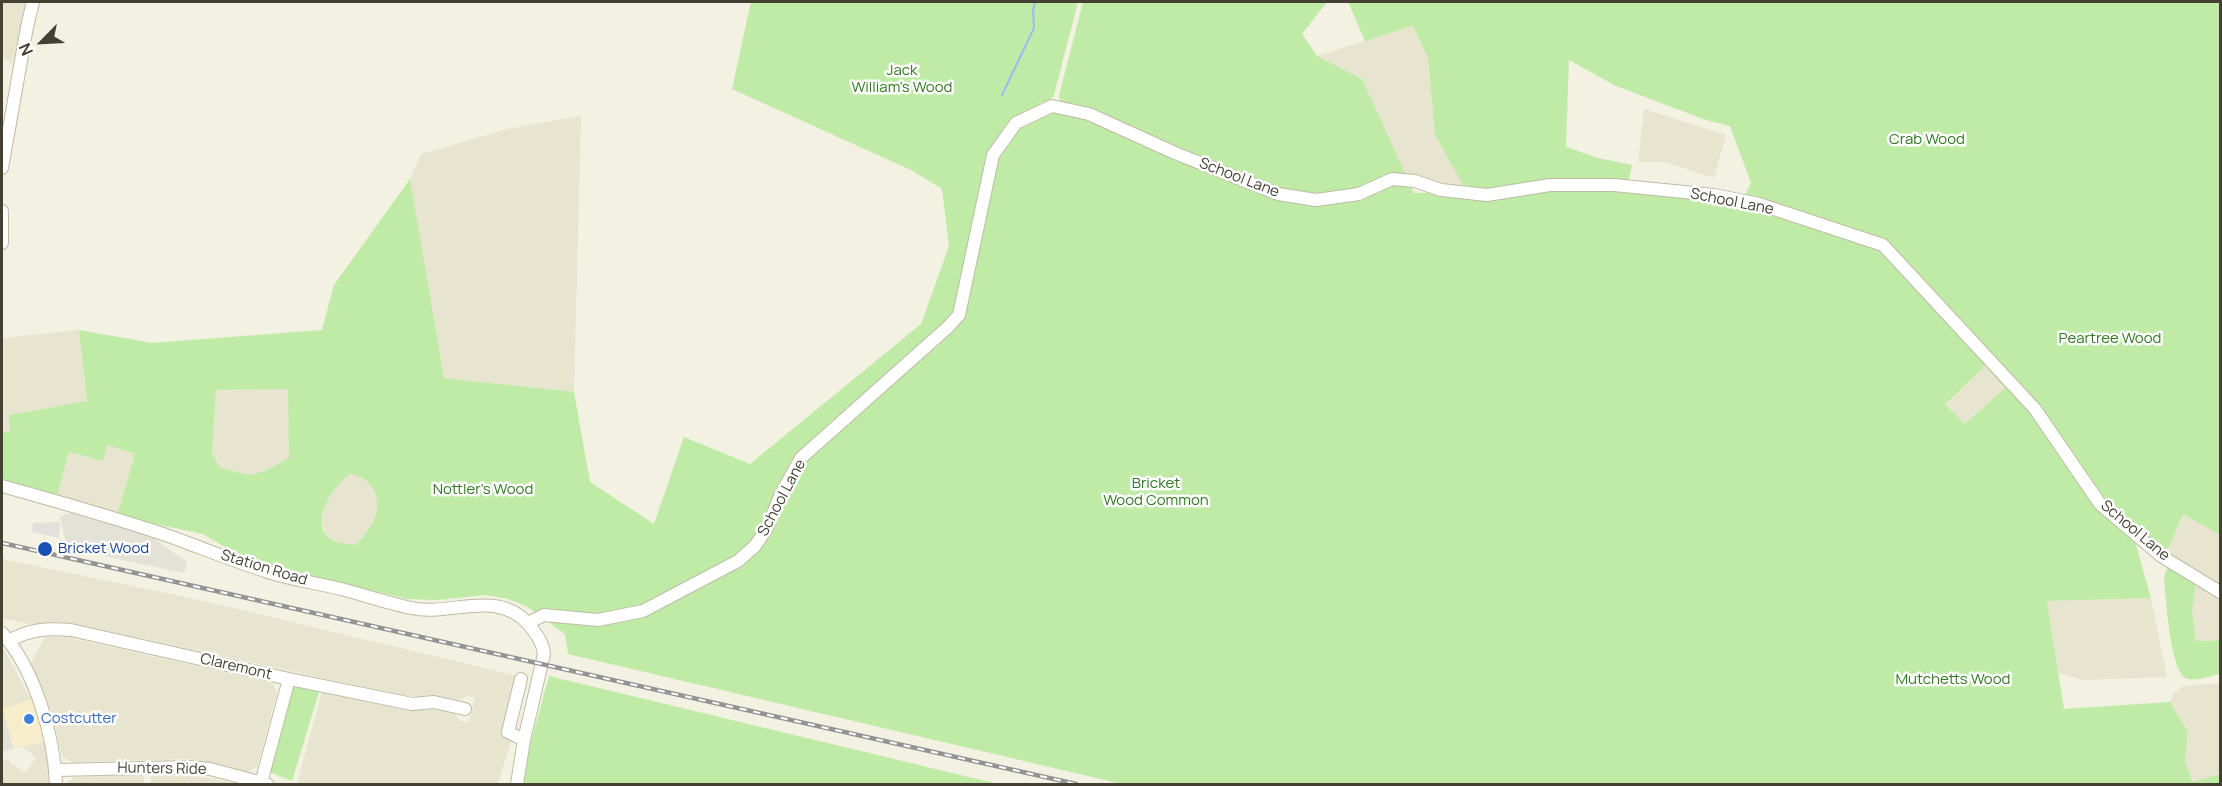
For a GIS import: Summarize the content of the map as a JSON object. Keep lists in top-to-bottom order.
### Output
{
  "streets": {
    "street": [
      "School Lane",
      "Station Road",
      "Claremont",
      "Hunters Ride"
    ]
  },
  "crossings": [
    ["School Lane", "Station Road"]
  ],
  "parks": [
    "Jack William's Wood",
    "Crab Wood",
    "Peartree Wood",
    "Bricket Wood Common",
    "Nottler's Wood",
    "Mutchetts Wood"
  ],
  "places": ["Bricket Wood", "Costcutter"],
  "north": "bottom left"
}
